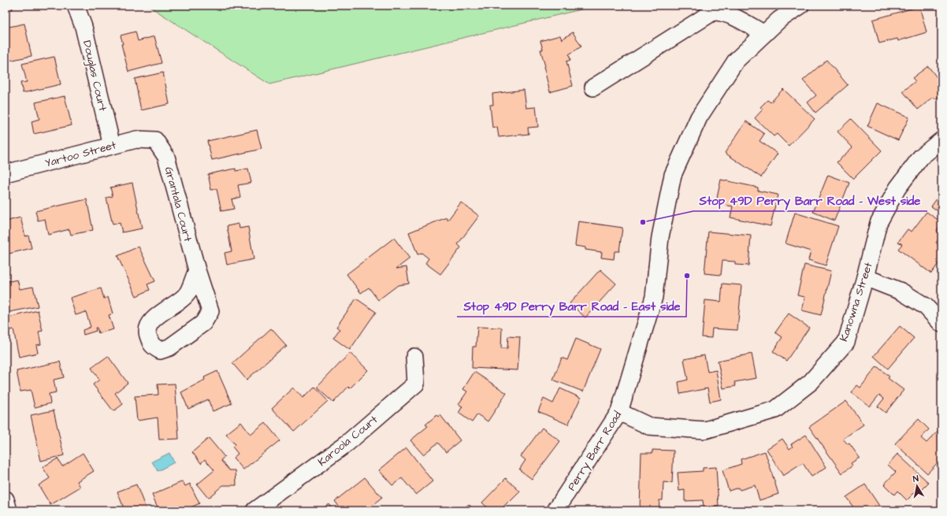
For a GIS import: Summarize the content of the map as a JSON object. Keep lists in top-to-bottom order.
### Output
{
  "streets": {
    "street": [
      "Douglas Court",
      "Yartoo Street",
      "Grantala Court",
      "Kanowna Street",
      "Karoola Court",
      "Perry Barr Road"
    ]
  },
  "crossings": [
    ["Douglas Court", "Yartoo Street"],
    ["Yartoo Street", "Grantala Court"],
    ["Kanowna Street", "Perry Barr Road"]
  ],
  "places": ["Stop 49D Perry Barr Road - West side", "Stop 49D Perry Barr Road - East side"],
  "north": "top"
}
